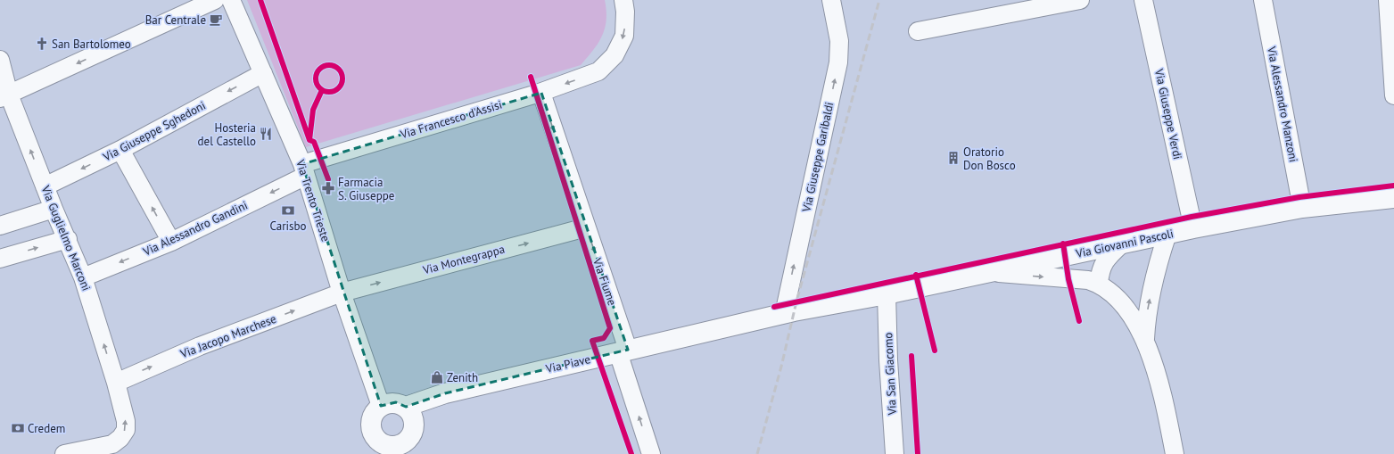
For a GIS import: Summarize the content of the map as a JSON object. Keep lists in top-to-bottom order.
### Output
{
  "streets": {
    "street": [
      "Via Alessandro Manzoni",
      "Via Giuseppe Verdi",
      "Via Francesco d'Assisi",
      "Via Giuseppe Sghedoni",
      "Via Giuseppe Garibaldi",
      "Via Trento Trieste",
      "Via Alessandro Gandini",
      "Via Guglielmo Marconi",
      "Via Giovanni Pascoli",
      "Via Montegrappa",
      "Via Fiume",
      "Via Jacopo Marchese",
      "Via Piave",
      "Via San Giacomo"
    ]
  },
  "crossings": [
    ["Via Alessandro Manzoni", "Via Giovanni Pascoli"],
    ["Via Giuseppe Verdi", "Via Giovanni Pascoli"],
    ["Via Francesco d'Assisi", "Via Trento Trieste"],
    ["Via Francesco d'Assisi", "Via Alessandro Gandini"],
    ["Via Francesco d'Assisi", "Via Fiume"],
    ["Via Giuseppe Sghedoni", "Via Trento Trieste"],
    ["Via Giuseppe Sghedoni", "Via Guglielmo Marconi"],
    ["Via Giuseppe Garibaldi", "Via Giovanni Pascoli"],
    ["Via Giuseppe Garibaldi", "Via Piave"],
    ["Via Trento Trieste", "Via Alessandro Gandini"],
    ["Via Trento Trieste", "Via Montegrappa"],
    ["Via Trento Trieste", "Via Jacopo Marchese"],
    ["Via Trento Trieste", "Via Piave"],
    ["Via Alessandro Gandini", "Via Guglielmo Marconi"],
    ["Via Guglielmo Marconi", "Via Jacopo Marchese"],
    ["Via Giovanni Pascoli", "Via Piave"],
    ["Via Giovanni Pascoli", "Via San Giacomo"],
    ["Via Montegrappa", "Via Fiume"],
    ["Via Montegrappa", "Via Jacopo Marchese"],
    ["Via Fiume", "Via Piave"]
  ],
  "one_way": [
    "Via Giuseppe Garibaldi",
    "Via Alessandro Gandini",
    "Via Guglielmo Marconi",
    "Via Montegrappa",
    "Via Jacopo Marchese"
  ],
  "places": {
    "cafe": ["Bar Centrale"],
    "church": ["San Bartolomeo"],
    "restaurant": ["Hosteria del Castello"],
    "building": ["Oratorio Don Bosco"],
    "pharmacy": ["Farmacia S. Giuseppe"],
    "bank": ["Carisbo", "Credem"],
    "shop": ["Zenith"]
  }
}
